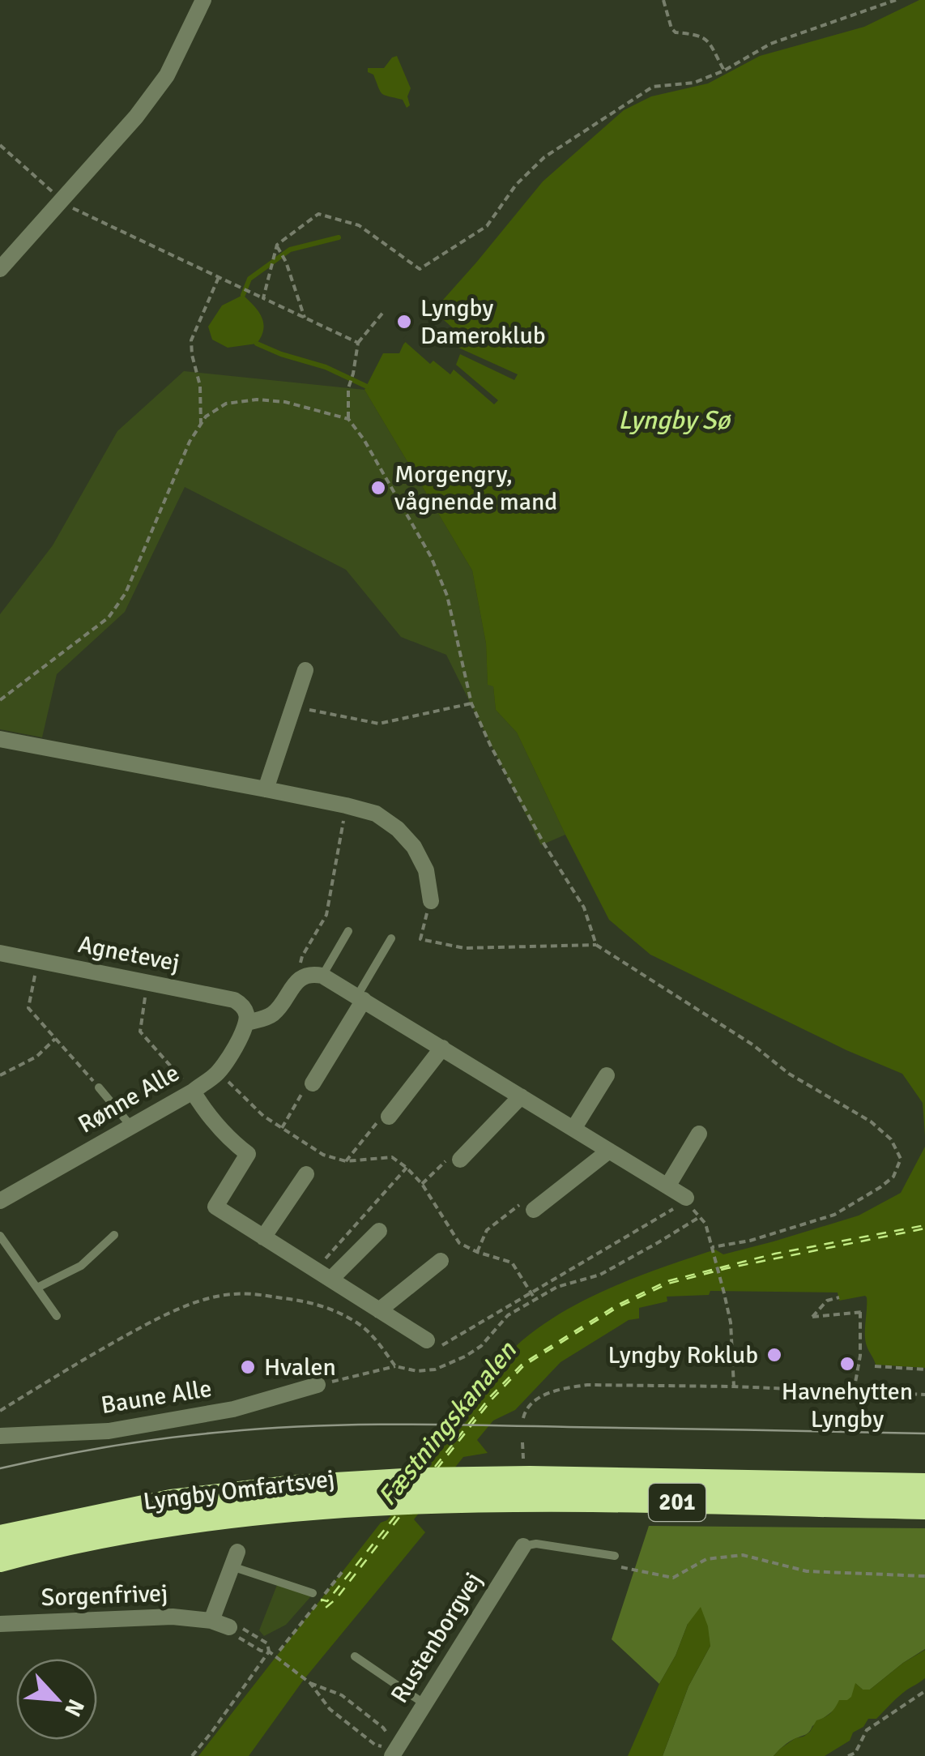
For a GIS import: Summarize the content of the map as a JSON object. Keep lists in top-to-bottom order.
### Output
{
  "streets": {
    "highway": ["Lyngby Omfartsvej", "201"],
    "street": [
      "Agnetevej",
      "Rønne Alle",
      "Baune Alle",
      "Sorgenfrivej",
      "Rustenborgvej"
    ]
  },
  "crossings": [
    ["Agnetevej", "Rønne Alle"]
  ],
  "water": ["Lyngby Sø", "Fæstningskanalen"],
  "places": [
    "Lyngby Dameroklub",
    "Morgengry, vågnende mand",
    "Lyngby Roklub",
    "Havnehytten Lyngby",
    "Hvalen"
  ],
  "north": "bottom right"
}
